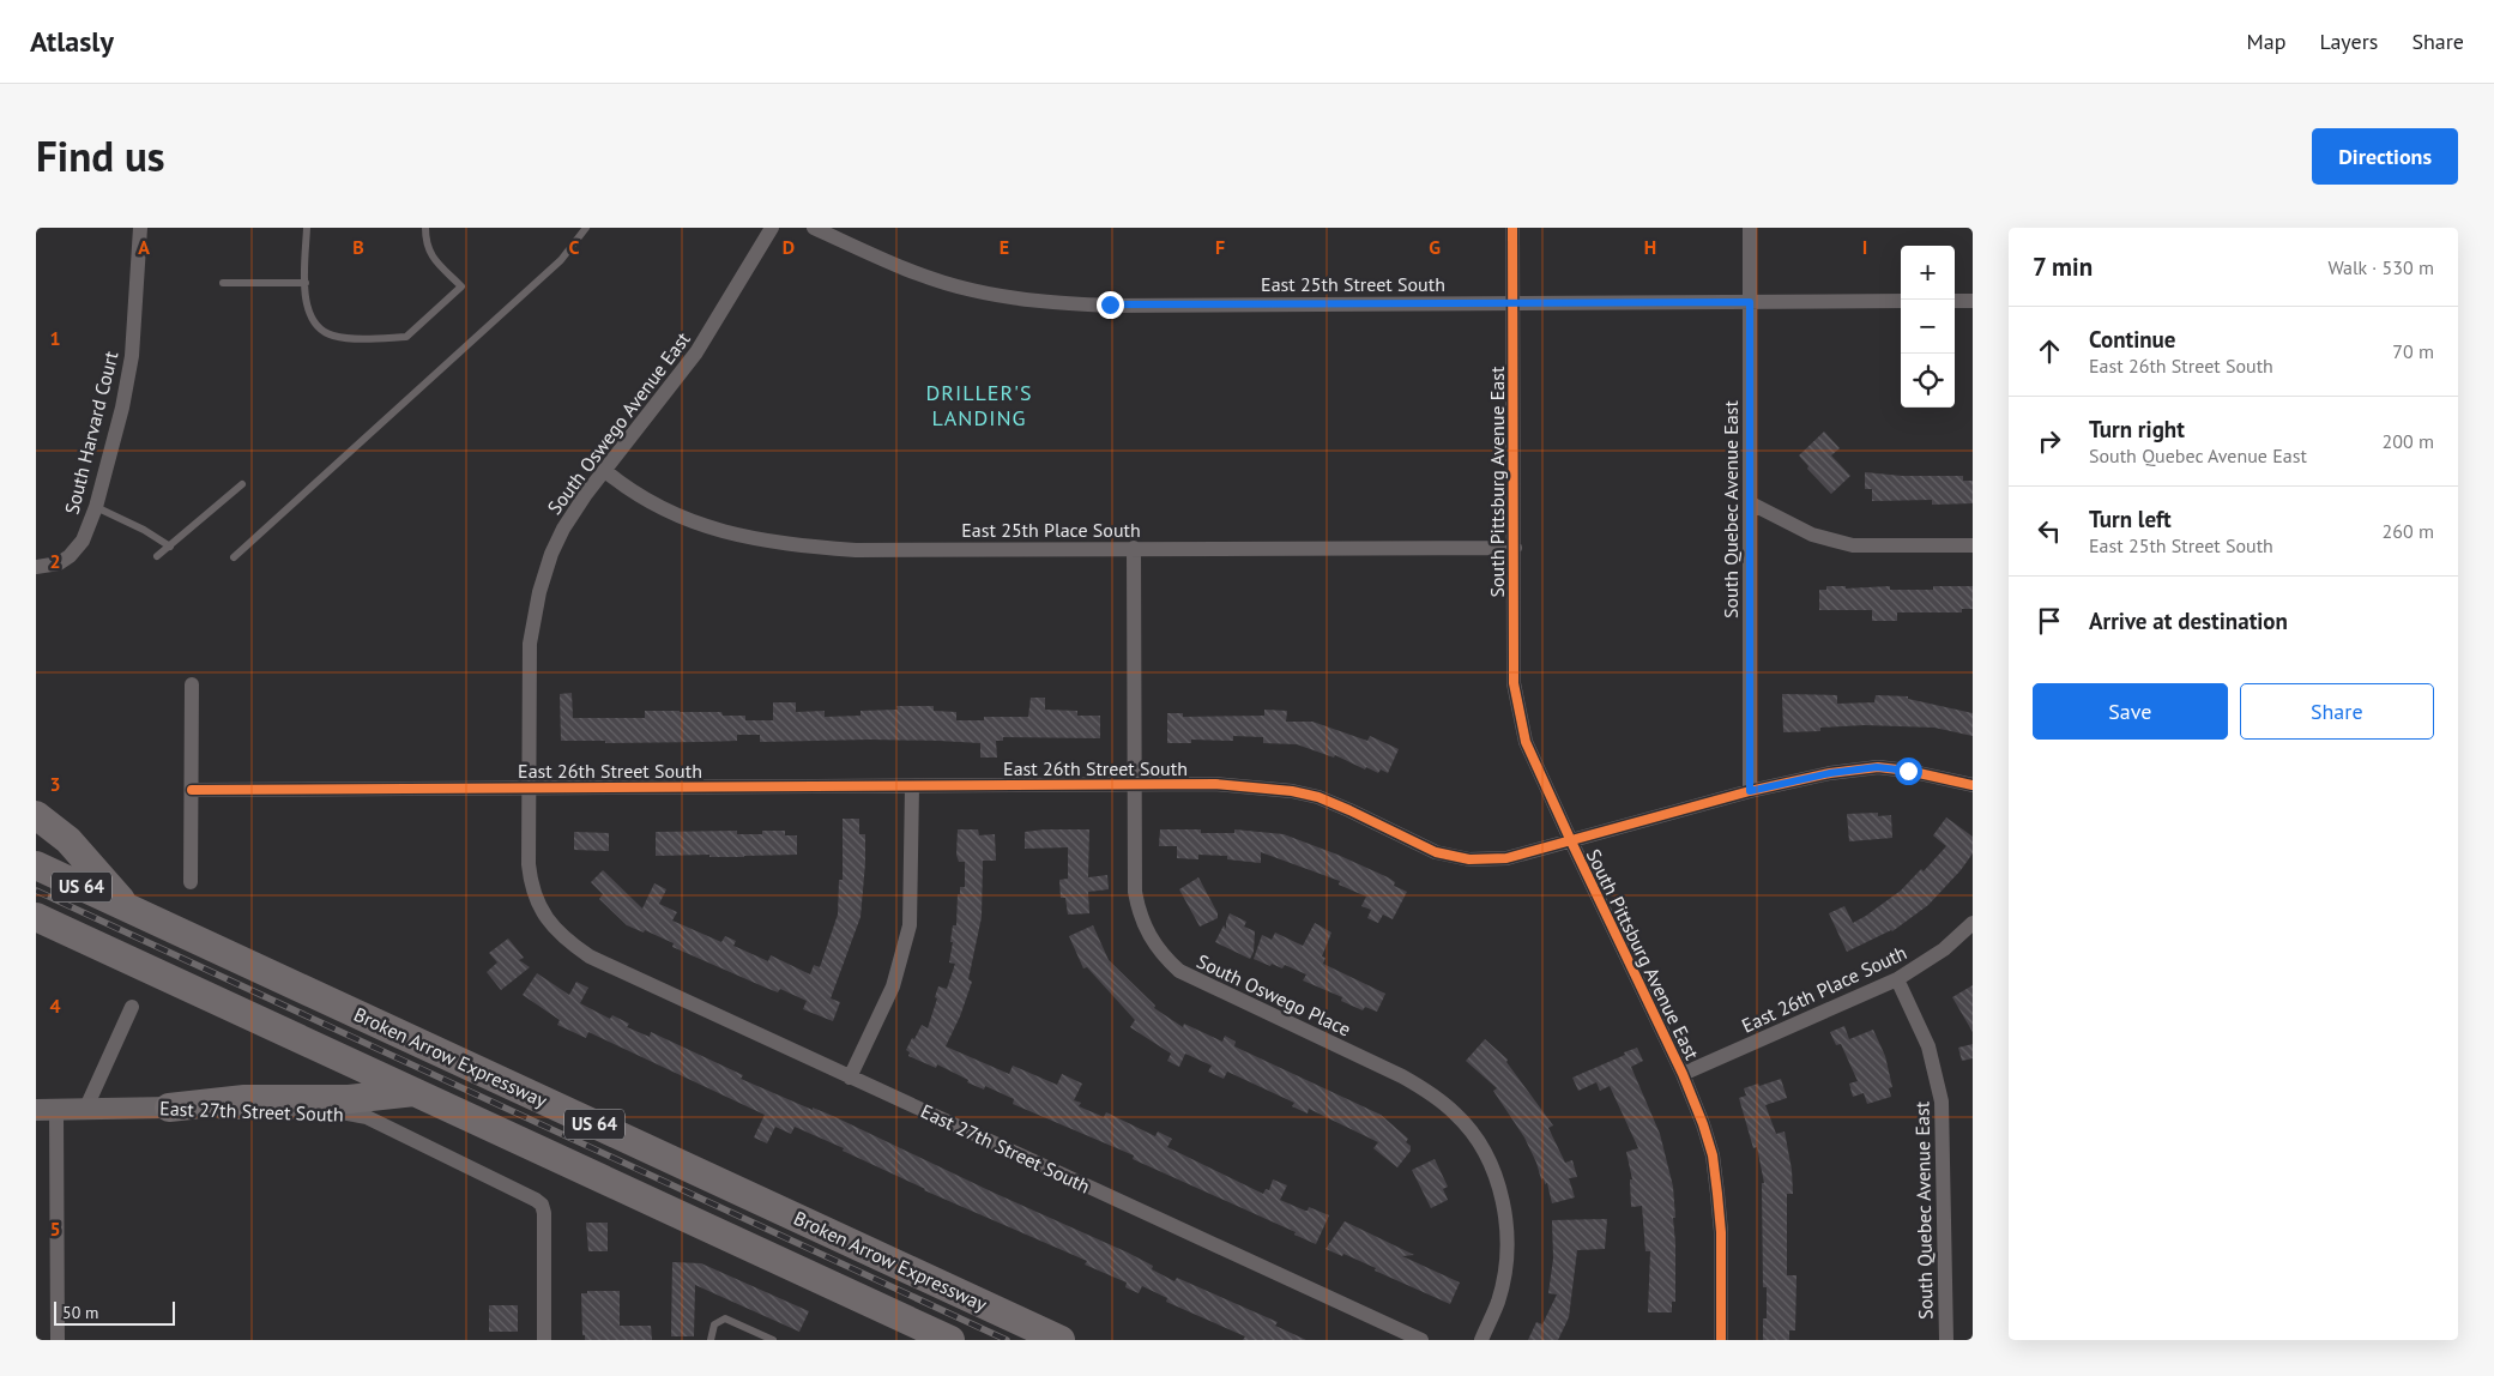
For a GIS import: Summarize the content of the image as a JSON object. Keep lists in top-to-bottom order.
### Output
{
  "streets": {
    "highway": ["US 64", "Broken Arrow Expressway"],
    "street": [
      "East 25th Street South",
      "South Oswego Avenue East",
      "South Harvard Court",
      "South Pittsburg Avenue East",
      "South Quebec Avenue East",
      "East 25th Place South",
      "East 26th Street South",
      "East 26th Place South",
      "South Oswego Place",
      "East 27th Street South"
    ]
  },
  "crossings": [
    ["East 25th Street South", "South Pittsburg Avenue East"],
    ["East 25th Street South", "South Quebec Avenue East"],
    ["South Oswego Avenue East", "East 25th Place South"],
    ["South Oswego Avenue East", "East 26th Street South"],
    ["South Oswego Avenue East", "East 27th Street South"],
    ["South Pittsburg Avenue East", "East 25th Place South"],
    ["South Pittsburg Avenue East", "East 26th Street South"],
    ["South Pittsburg Avenue East", "East 26th Place South"],
    ["South Quebec Avenue East", "East 26th Street South"],
    ["South Quebec Avenue East", "East 26th Place South"],
    ["East 25th Place South", "South Oswego Place"],
    ["East 26th Street South", "South Oswego Place"]
  ],
  "districts": ["DRILLER'S LANDING"],
  "scale_bar": "50 m",
  "page": {
    "header": "Atlasly",
    "nav": ["Map", "Layers", "Share"],
    "title": "Find us",
    "buttons": [
      "Directions",
      ["Save", "Share"]
    ],
    "heading": ["7 min", "Walk · 530 m"],
    "map_buttons": ["+", "−"],
    "list": [
      ["Continue", "East 26th Street South", "70 m"],
      ["Turn right", "South Quebec Avenue East", "200 m"],
      ["Turn left", "East 25th Street South", "260 m"],
      "Arrive at destination"
    ],
    "scale": "50 m"
  },
  "grid": {
    "columns": [
      "A",
      "B",
      "C",
      "D",
      "E",
      "F",
      "G",
      "H",
      "I"
    ],
    "rows": [
      "1",
      "2",
      "3",
      "4",
      "5"
    ]
  }
}
